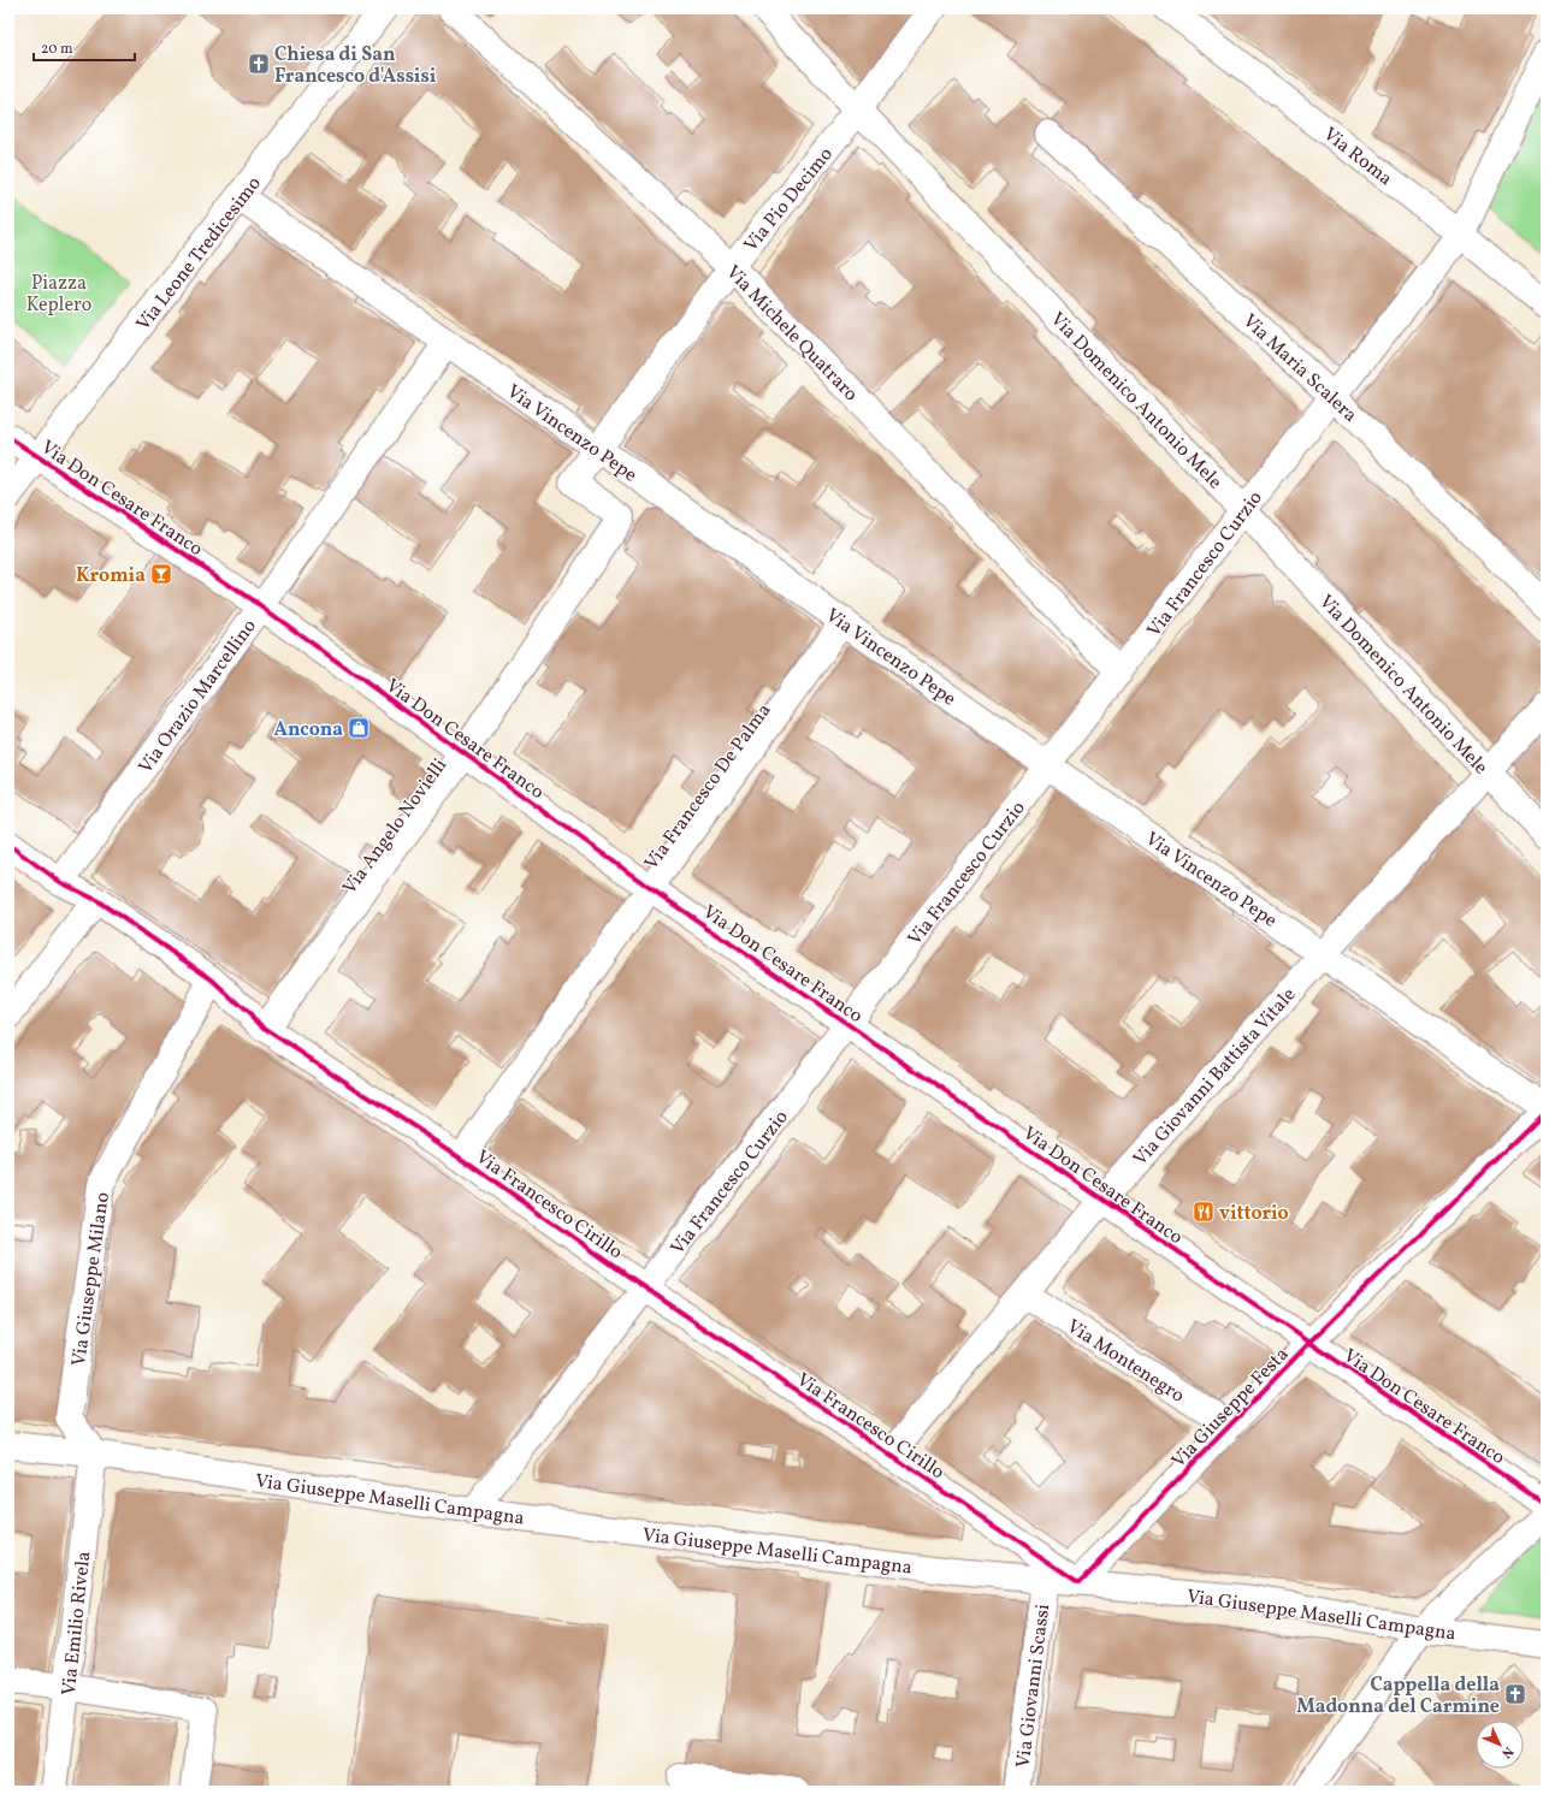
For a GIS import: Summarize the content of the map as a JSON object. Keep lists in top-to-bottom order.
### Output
{
  "streets": {
    "street": [
      "Via Roma",
      "Via Pio Decimo",
      "Via Leone Tredicesimo",
      "Via Michele Quatraro",
      "Via Maria Scalera",
      "Via Domenico Antonio Mele",
      "Via Vincenzo Pepe",
      "Via Don Cesare Franco",
      "Via Francesco Curzio",
      "Via Orazio Marcellino",
      "Via Francesco De Palma",
      "Via Angelo Novielli",
      "Via Giovanni Battista Vitale",
      "Via Francesco Cirillo",
      "Via Giuseppe Milano",
      "Via Montenegro",
      "Via Giuseppe Festa",
      "Via Giuseppe Maselli Campagna",
      "Via Emilio Rivela",
      "Via Giovanni Scassi"
    ]
  },
  "crossings": [
    ["Via Roma", "Via Francesco Curzio"],
    ["Via Pio Decimo", "Via Michele Quatraro"],
    ["Via Pio Decimo", "Via Domenico Antonio Mele"],
    ["Via Pio Decimo", "Via Vincenzo Pepe"],
    ["Via Pio Decimo", "Via Angelo Novielli"],
    ["Via Leone Tredicesimo", "Via Vincenzo Pepe"],
    ["Via Leone Tredicesimo", "Via Don Cesare Franco"],
    ["Via Michele Quatraro", "Via Francesco Curzio"],
    ["Via Maria Scalera", "Via Francesco Curzio"],
    ["Via Domenico Antonio Mele", "Via Francesco Curzio"],
    ["Via Domenico Antonio Mele", "Via Giovanni Battista Vitale"],
    ["Via Vincenzo Pepe", "Via Francesco Curzio"],
    ["Via Vincenzo Pepe", "Via Orazio Marcellino"],
    ["Via Vincenzo Pepe", "Via Francesco De Palma"],
    ["Via Vincenzo Pepe", "Via Giovanni Battista Vitale"],
    ["Via Vincenzo Pepe", "Via Giuseppe Festa"],
    ["Via Don Cesare Franco", "Via Francesco Curzio"],
    ["Via Don Cesare Franco", "Via Orazio Marcellino"],
    ["Via Don Cesare Franco", "Via Francesco De Palma"],
    ["Via Don Cesare Franco", "Via Angelo Novielli"],
    ["Via Don Cesare Franco", "Via Giovanni Battista Vitale"],
    ["Via Don Cesare Franco", "Via Giuseppe Festa"],
    ["Via Francesco Curzio", "Via Francesco Cirillo"],
    ["Via Francesco Curzio", "Via Giuseppe Maselli Campagna"],
    ["Via Orazio Marcellino", "Via Francesco Cirillo"],
    ["Via Francesco De Palma", "Via Francesco Cirillo"],
    ["Via Angelo Novielli", "Via Francesco Cirillo"],
    ["Via Giovanni Battista Vitale", "Via Francesco Cirillo"],
    ["Via Giovanni Battista Vitale", "Via Montenegro"],
    ["Via Francesco Cirillo", "Via Giuseppe Milano"],
    ["Via Francesco Cirillo", "Via Giuseppe Festa"],
    ["Via Francesco Cirillo", "Via Giuseppe Maselli Campagna"],
    ["Via Giuseppe Milano", "Via Giuseppe Maselli Campagna"],
    ["Via Giuseppe Milano", "Via Emilio Rivela"],
    ["Via Montenegro", "Via Giuseppe Festa"],
    ["Via Giuseppe Festa", "Via Giuseppe Maselli Campagna"],
    ["Via Giuseppe Maselli Campagna", "Via Emilio Rivela"],
    ["Via Giuseppe Maselli Campagna", "Via Giovanni Scassi"]
  ],
  "parks": ["Piazza Keplero"],
  "places": {
    "church": ["Chiesa di San Francesco d'Assisi", "Cappella della Madonna del Carmine"],
    "bar": ["Kromia"],
    "shop": ["Ancona"],
    "restaurant": ["vittorio"]
  },
  "scale_bar": "20 m",
  "north": "bottom right"
}
